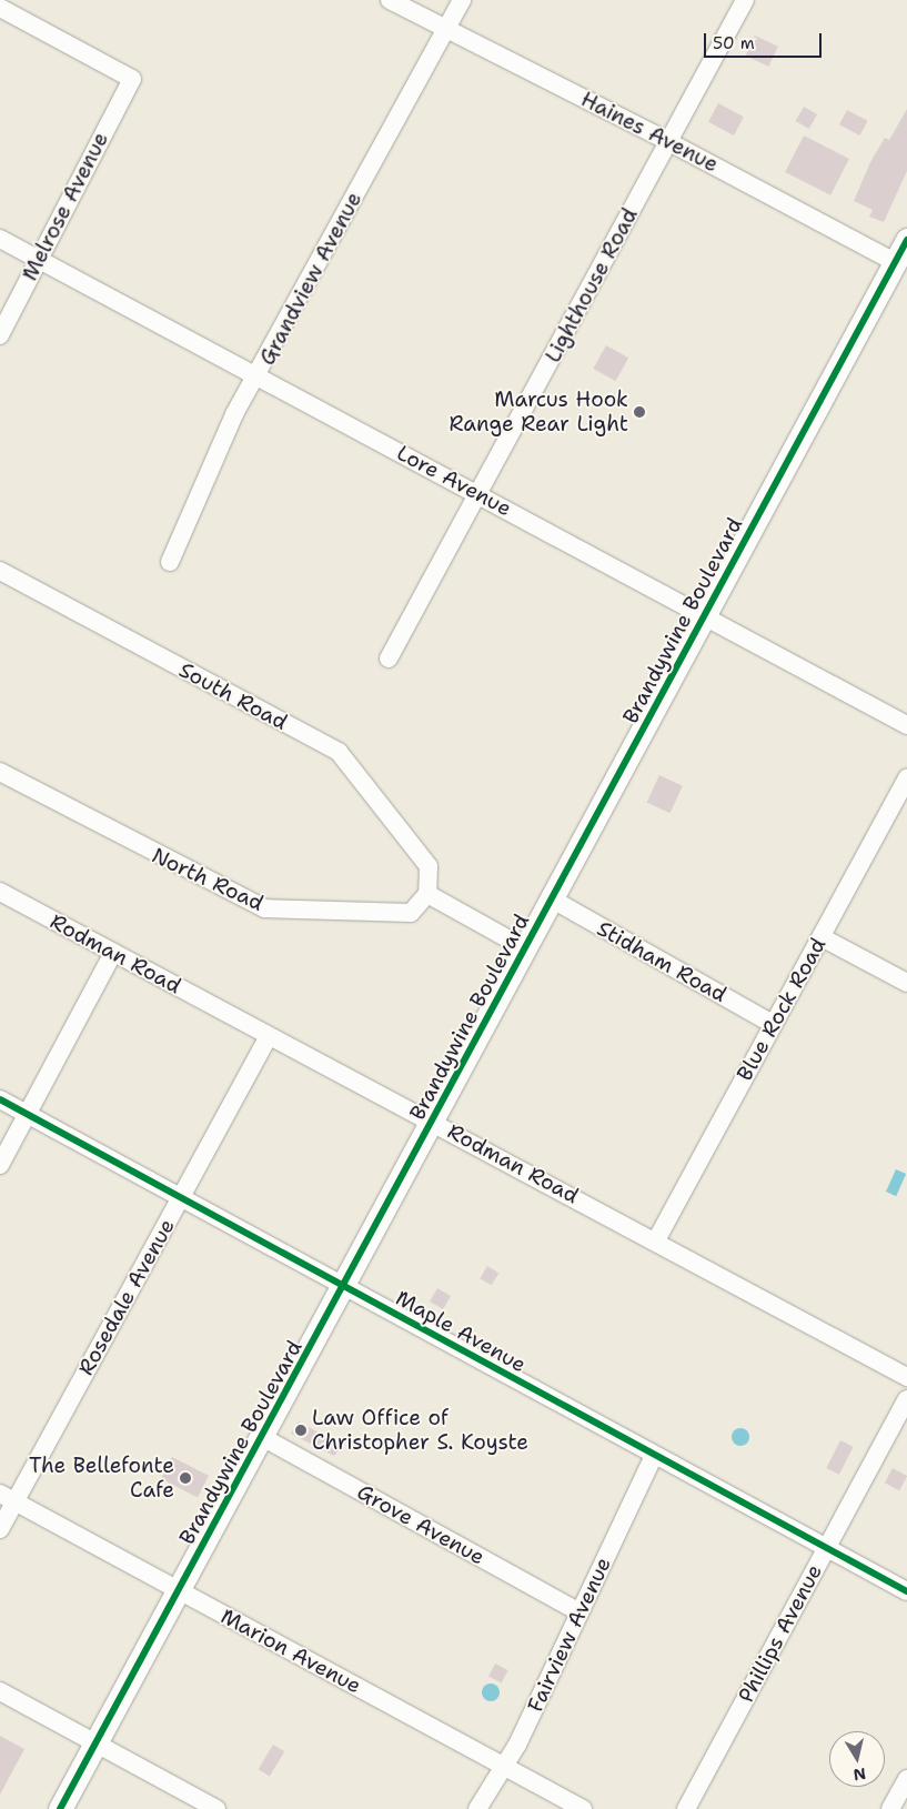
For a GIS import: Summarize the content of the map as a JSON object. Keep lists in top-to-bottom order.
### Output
{
  "streets": {
    "street": [
      "Haines Avenue",
      "Melrose Avenue",
      "Grandview Avenue",
      "Lighthouse Road",
      "Lore Avenue",
      "Brandywine Boulevard",
      "South Road",
      "North Road",
      "Rodman Road",
      "Stidham Road",
      "Blue Rock Road",
      "Rosedale Avenue",
      "Maple Avenue",
      "Grove Avenue",
      "Phillips Avenue",
      "Fairview Avenue",
      "Marion Avenue"
    ]
  },
  "crossings": [
    ["Haines Avenue", "Grandview Avenue"],
    ["Haines Avenue", "Lighthouse Road"],
    ["Haines Avenue", "Brandywine Boulevard"],
    ["Melrose Avenue", "Lore Avenue"],
    ["Grandview Avenue", "Lore Avenue"],
    ["Lighthouse Road", "Lore Avenue"],
    ["Lore Avenue", "Brandywine Boulevard"],
    ["Brandywine Boulevard", "Rodman Road"],
    ["Brandywine Boulevard", "Stidham Road"],
    ["Brandywine Boulevard", "Maple Avenue"],
    ["Brandywine Boulevard", "Grove Avenue"],
    ["Brandywine Boulevard", "Marion Avenue"],
    ["South Road", "North Road"],
    ["Rodman Road", "Blue Rock Road"],
    ["Rodman Road", "Rosedale Avenue"],
    ["Stidham Road", "Blue Rock Road"],
    ["Rosedale Avenue", "Maple Avenue"],
    ["Rosedale Avenue", "Marion Avenue"],
    ["Maple Avenue", "Phillips Avenue"],
    ["Maple Avenue", "Fairview Avenue"],
    ["Grove Avenue", "Fairview Avenue"],
    ["Fairview Avenue", "Marion Avenue"]
  ],
  "places": ["Marcus Hook Range Rear Light", "Law Office of Christopher S. Koyste", "The Bellefonte Cafe"],
  "scale_bar": "50 m",
  "north": "bottom"
}
